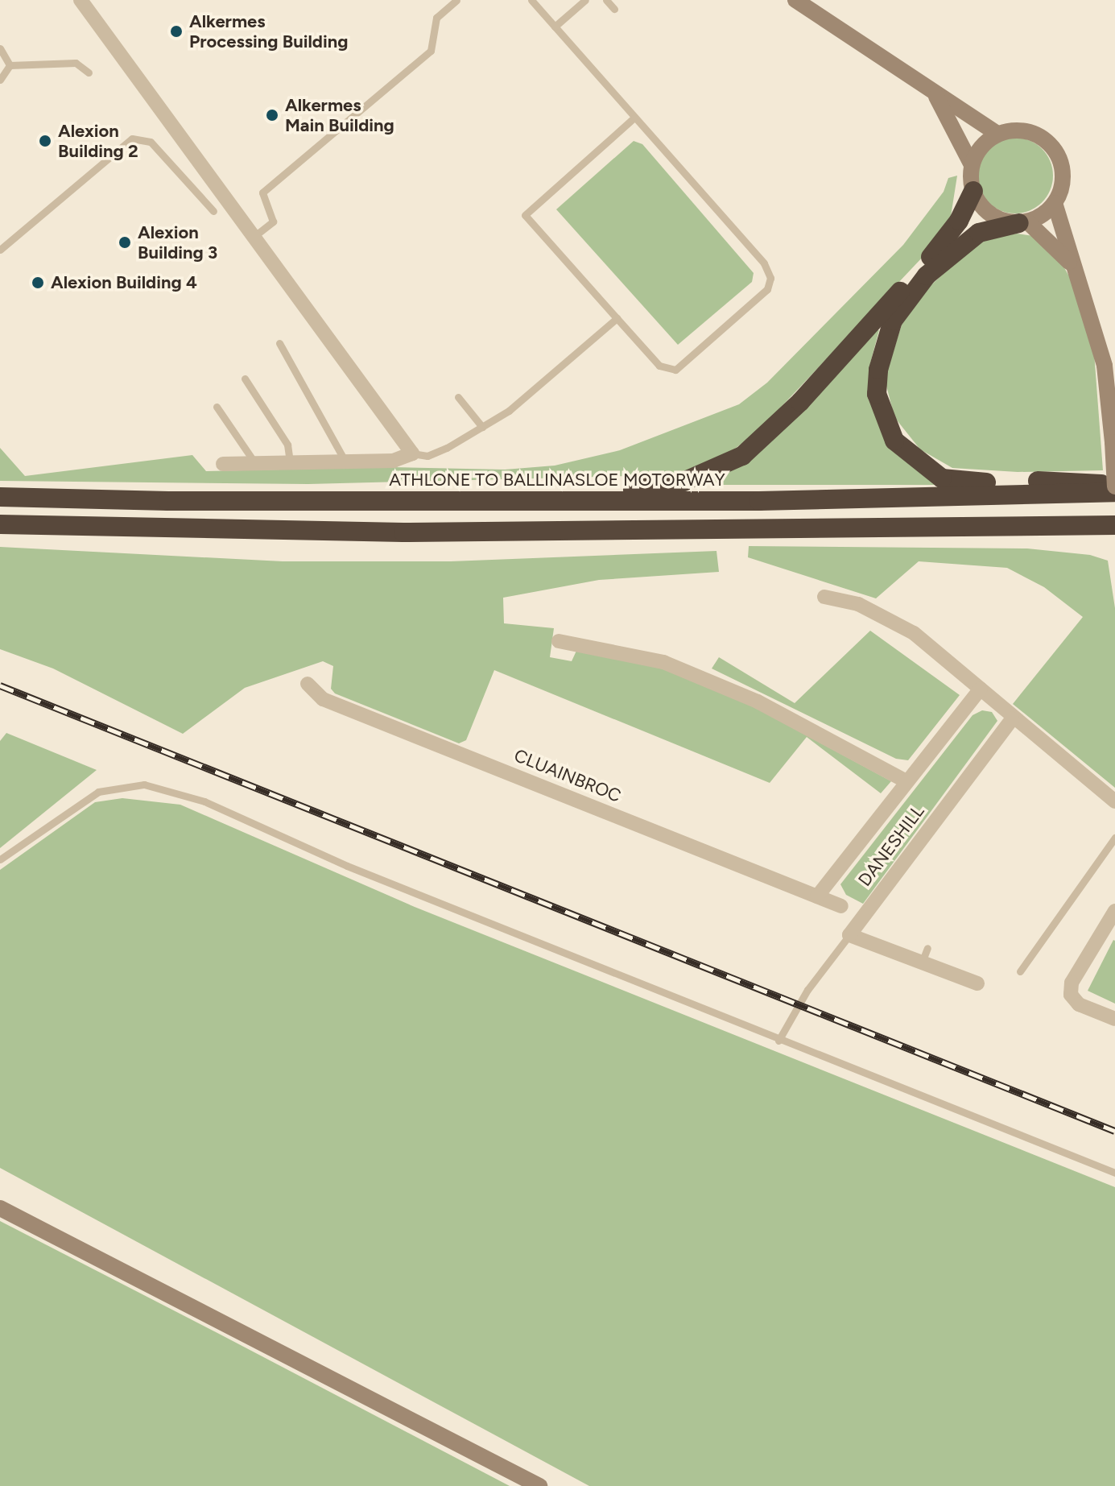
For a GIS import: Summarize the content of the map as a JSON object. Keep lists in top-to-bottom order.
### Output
{
  "streets": {
    "highway": ["ATHLONE TO BALLINASLOE MOTORWAY"],
    "street": ["CLUAINBROC", "DANESHILL"]
  },
  "places": [
    "Alkermes Processing Building",
    "Alkermes Main Building",
    "Alexion Building 2",
    "Alexion Building 3",
    "Alexion Building 4"
  ]
}
